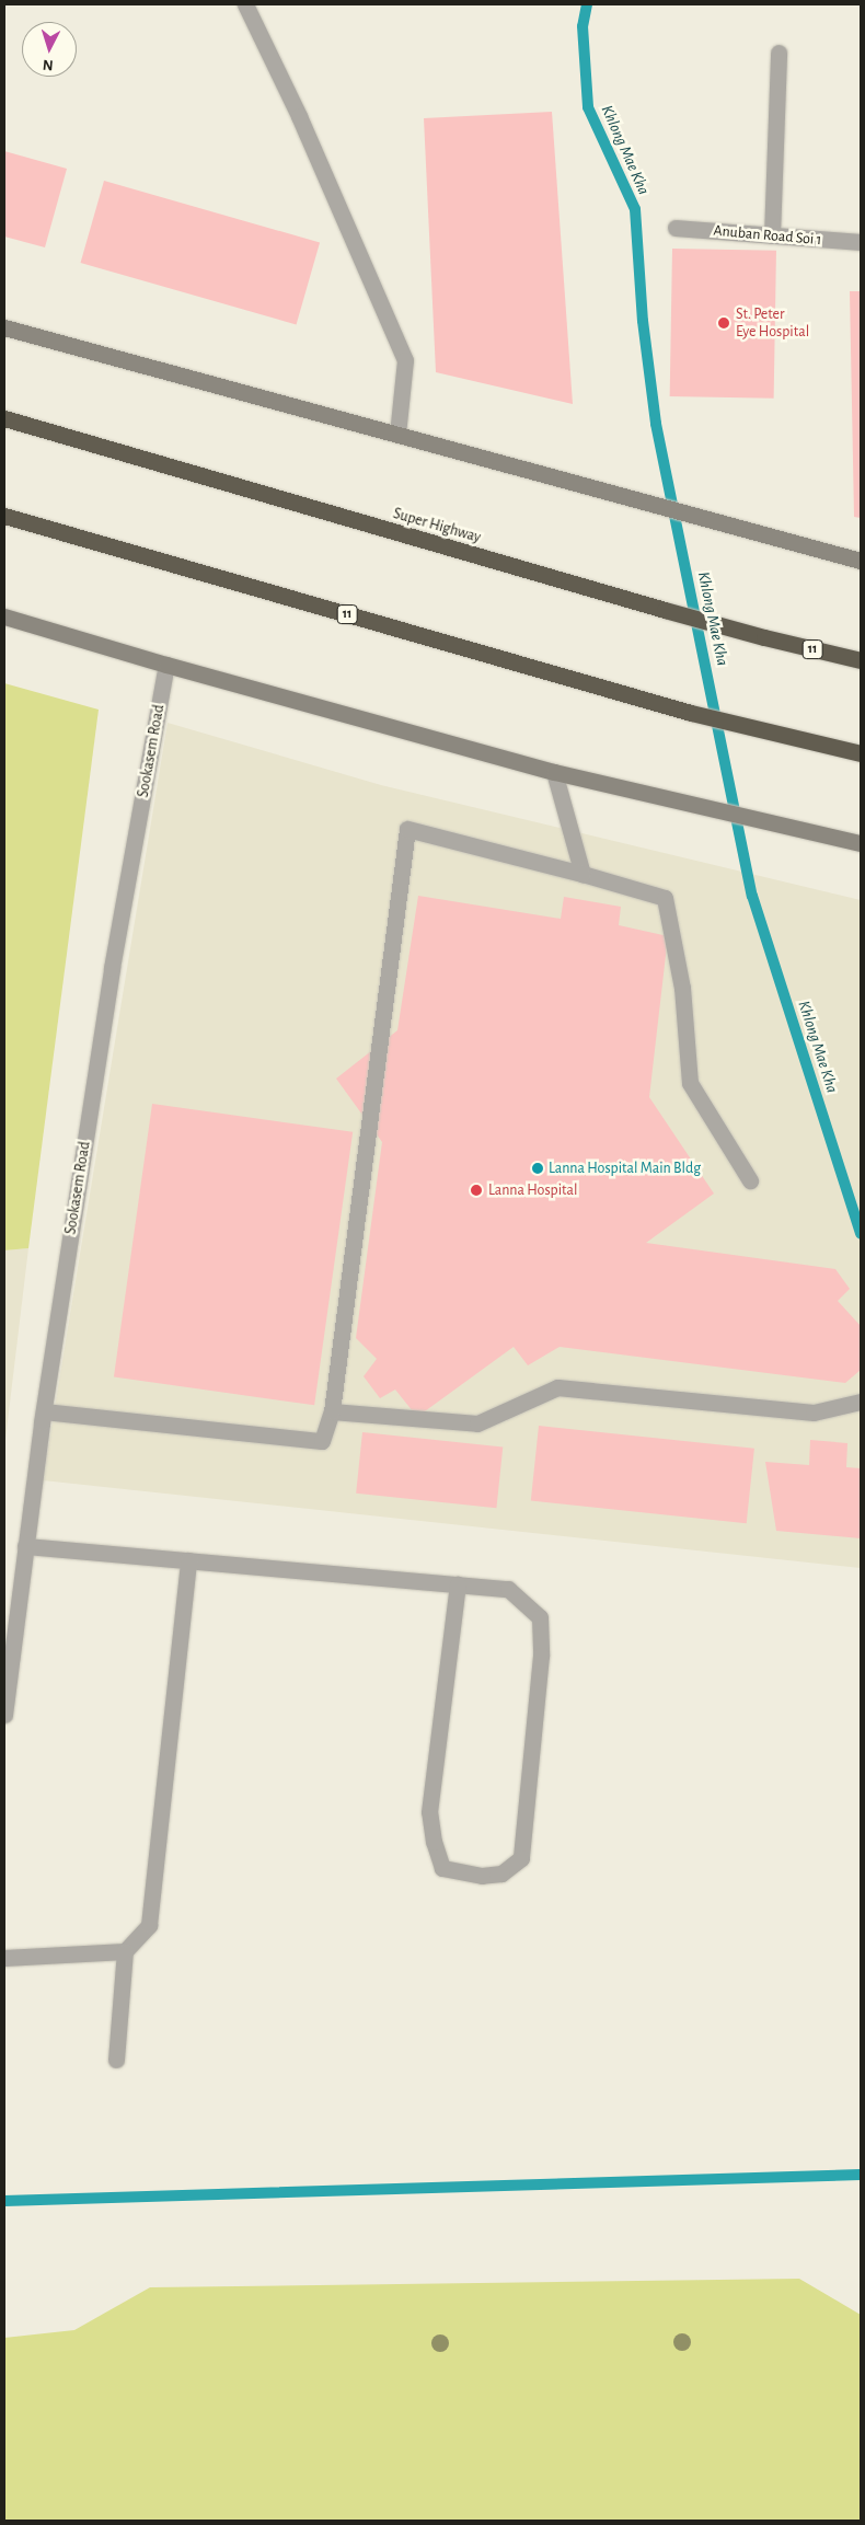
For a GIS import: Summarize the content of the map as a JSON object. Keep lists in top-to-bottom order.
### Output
{
  "streets": {
    "highway": ["Super Highway", "11"],
    "street": ["Anuban Road Soi 1", "Sookasem Road"]
  },
  "water": ["Khlong Mae Kha"],
  "places": ["St. Peter Eye Hospital", "Lanna Hospital Main Bldg", "Lanna Hospital"],
  "north": "bottom"
}
